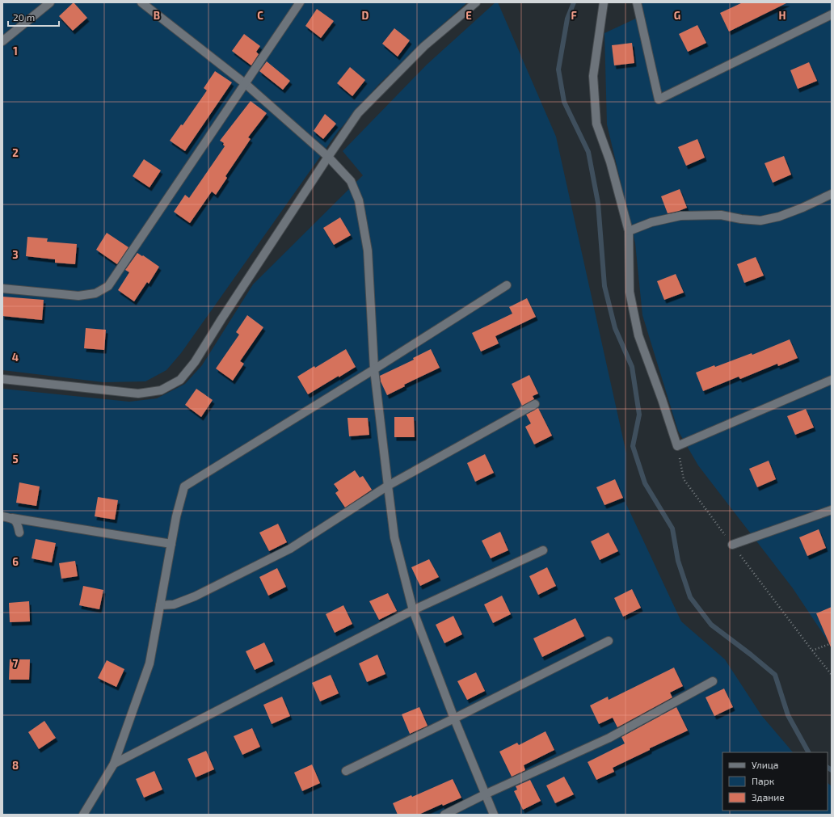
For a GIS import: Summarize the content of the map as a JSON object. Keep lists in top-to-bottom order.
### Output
{
  "legend": ["Улица", "Парк", "Здание"],
  "scale_bar": "20 m",
  "grid": {
    "columns": [
      "B",
      "C",
      "D",
      "E",
      "F",
      "G",
      "H"
    ],
    "rows": [
      "1",
      "2",
      "3",
      "4",
      "5",
      "6",
      "7",
      "8"
    ]
  }
}
